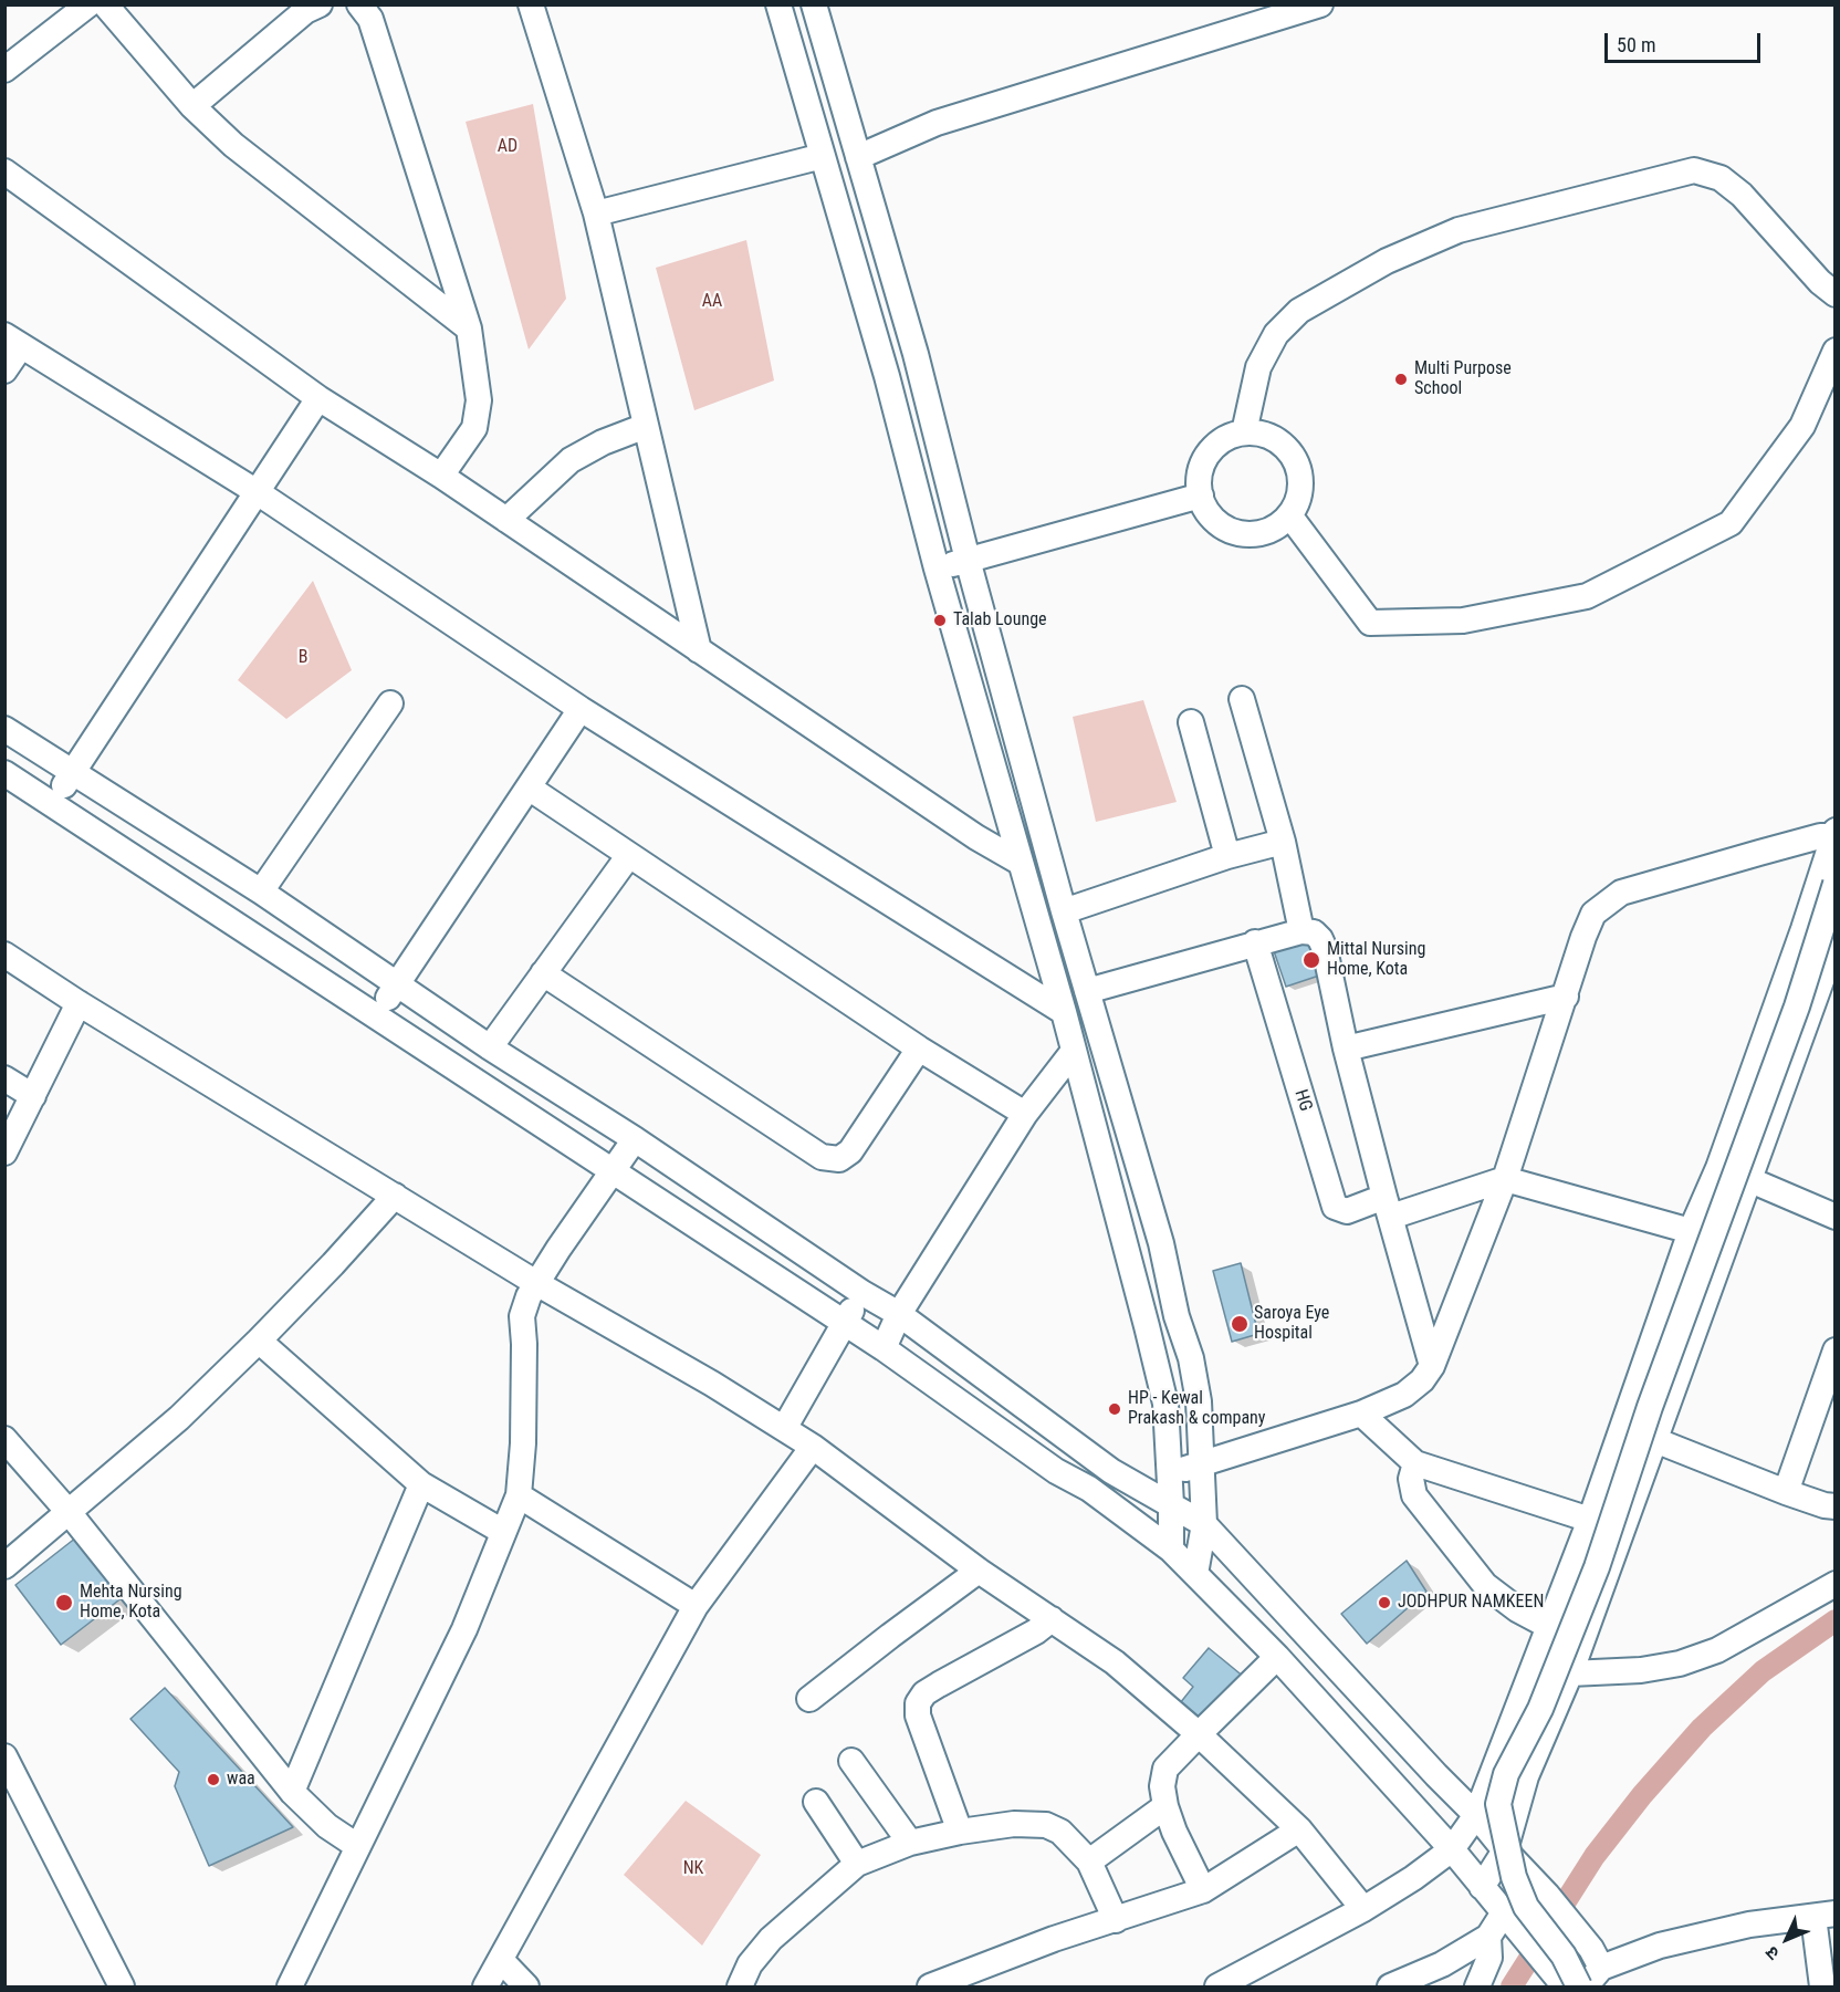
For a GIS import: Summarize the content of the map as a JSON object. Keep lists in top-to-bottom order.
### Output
{
  "streets": {
    "street": ["HG"]
  },
  "parks": [
    "AD",
    "AA",
    "B",
    "NK"
  ],
  "places": [
    "Multi Purpose School",
    "Talab Lounge",
    "Mittal Nursing Home, Kota",
    "Saroya Eye Hospital",
    "HP - Kewal Prakash & company",
    "Mehta Nursing Home, Kota",
    "JODHPUR NAMKEEN",
    "waa"
  ],
  "scale_bar": "50 m",
  "north": "bottom left"
}
